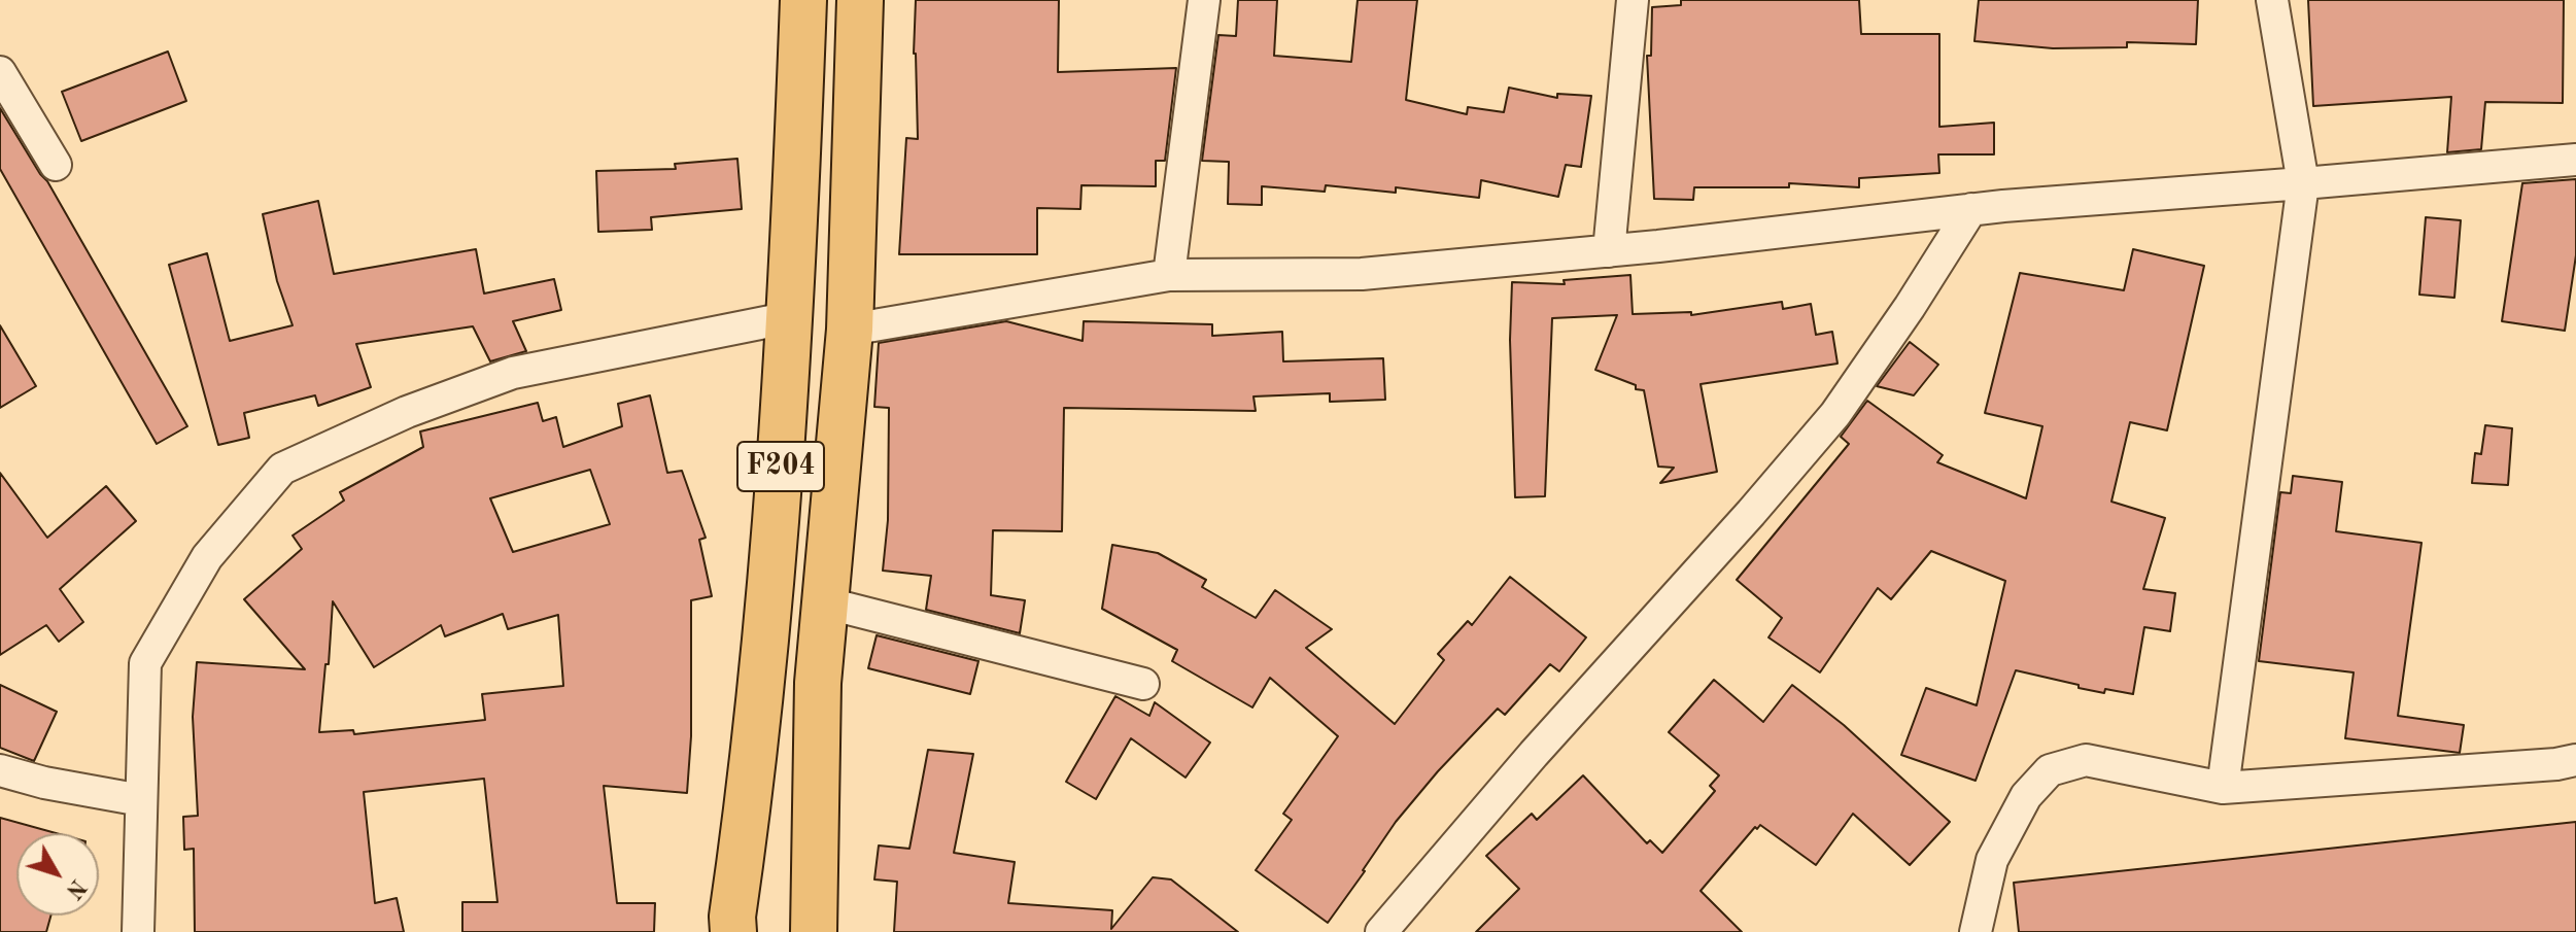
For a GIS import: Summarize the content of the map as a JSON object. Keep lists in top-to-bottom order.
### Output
{
  "streets": {
    "main road": ["F204"]
  },
  "north": "bottom right"
}
